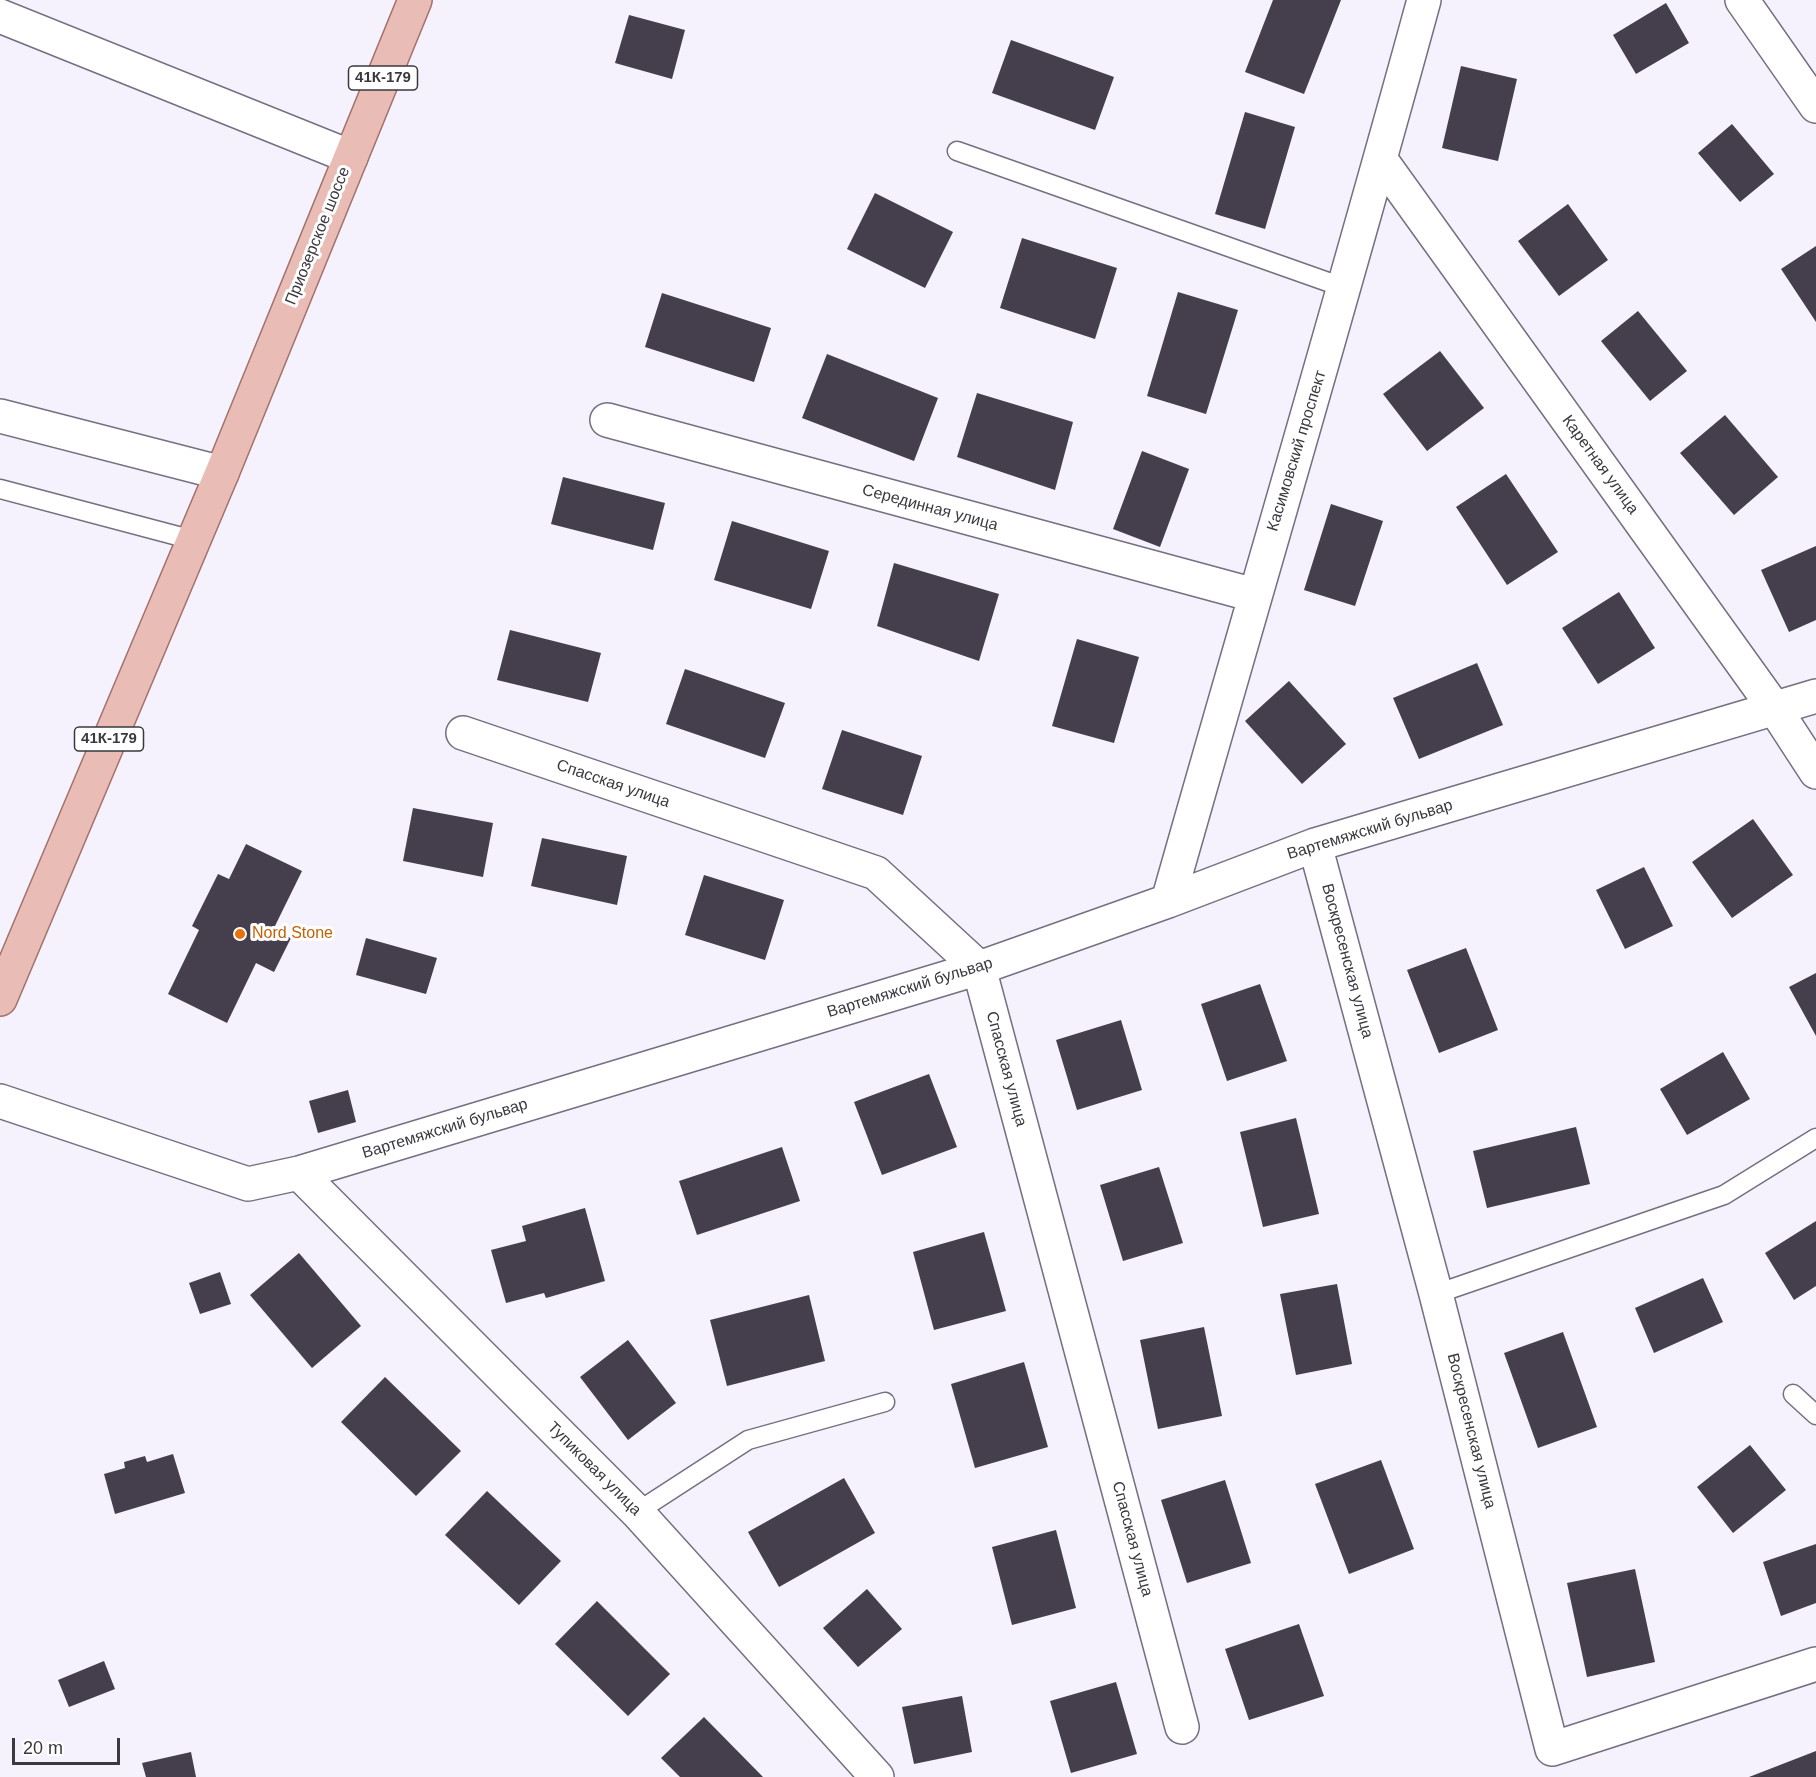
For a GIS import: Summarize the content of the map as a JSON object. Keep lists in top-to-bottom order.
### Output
{
  "streets": {
    "main road": ["41К-179", "Приозерское шоссе"],
    "street": [
      "Касимовский проспект",
      "Каретная улица",
      "Серединная улица",
      "Спасская улица",
      "Вартемяжский бульвар",
      "Воскресенская улица",
      "Тупиковая улица"
    ]
  },
  "crossings": [
    ["41К-179", "Приозерское шоссе"],
    ["Касимовский проспект", "Каретная улица"],
    ["Касимовский проспект", "Серединная улица"],
    ["Касимовский проспект", "Вартемяжский бульвар"],
    ["Каретная улица", "Вартемяжский бульвар"],
    ["Спасская улица", "Вартемяжский бульвар"],
    ["Вартемяжский бульвар", "Воскресенская улица"],
    ["Вартемяжский бульвар", "Тупиковая улица"]
  ],
  "places": ["Nord Stone"],
  "scale_bar": "20 m"
}
